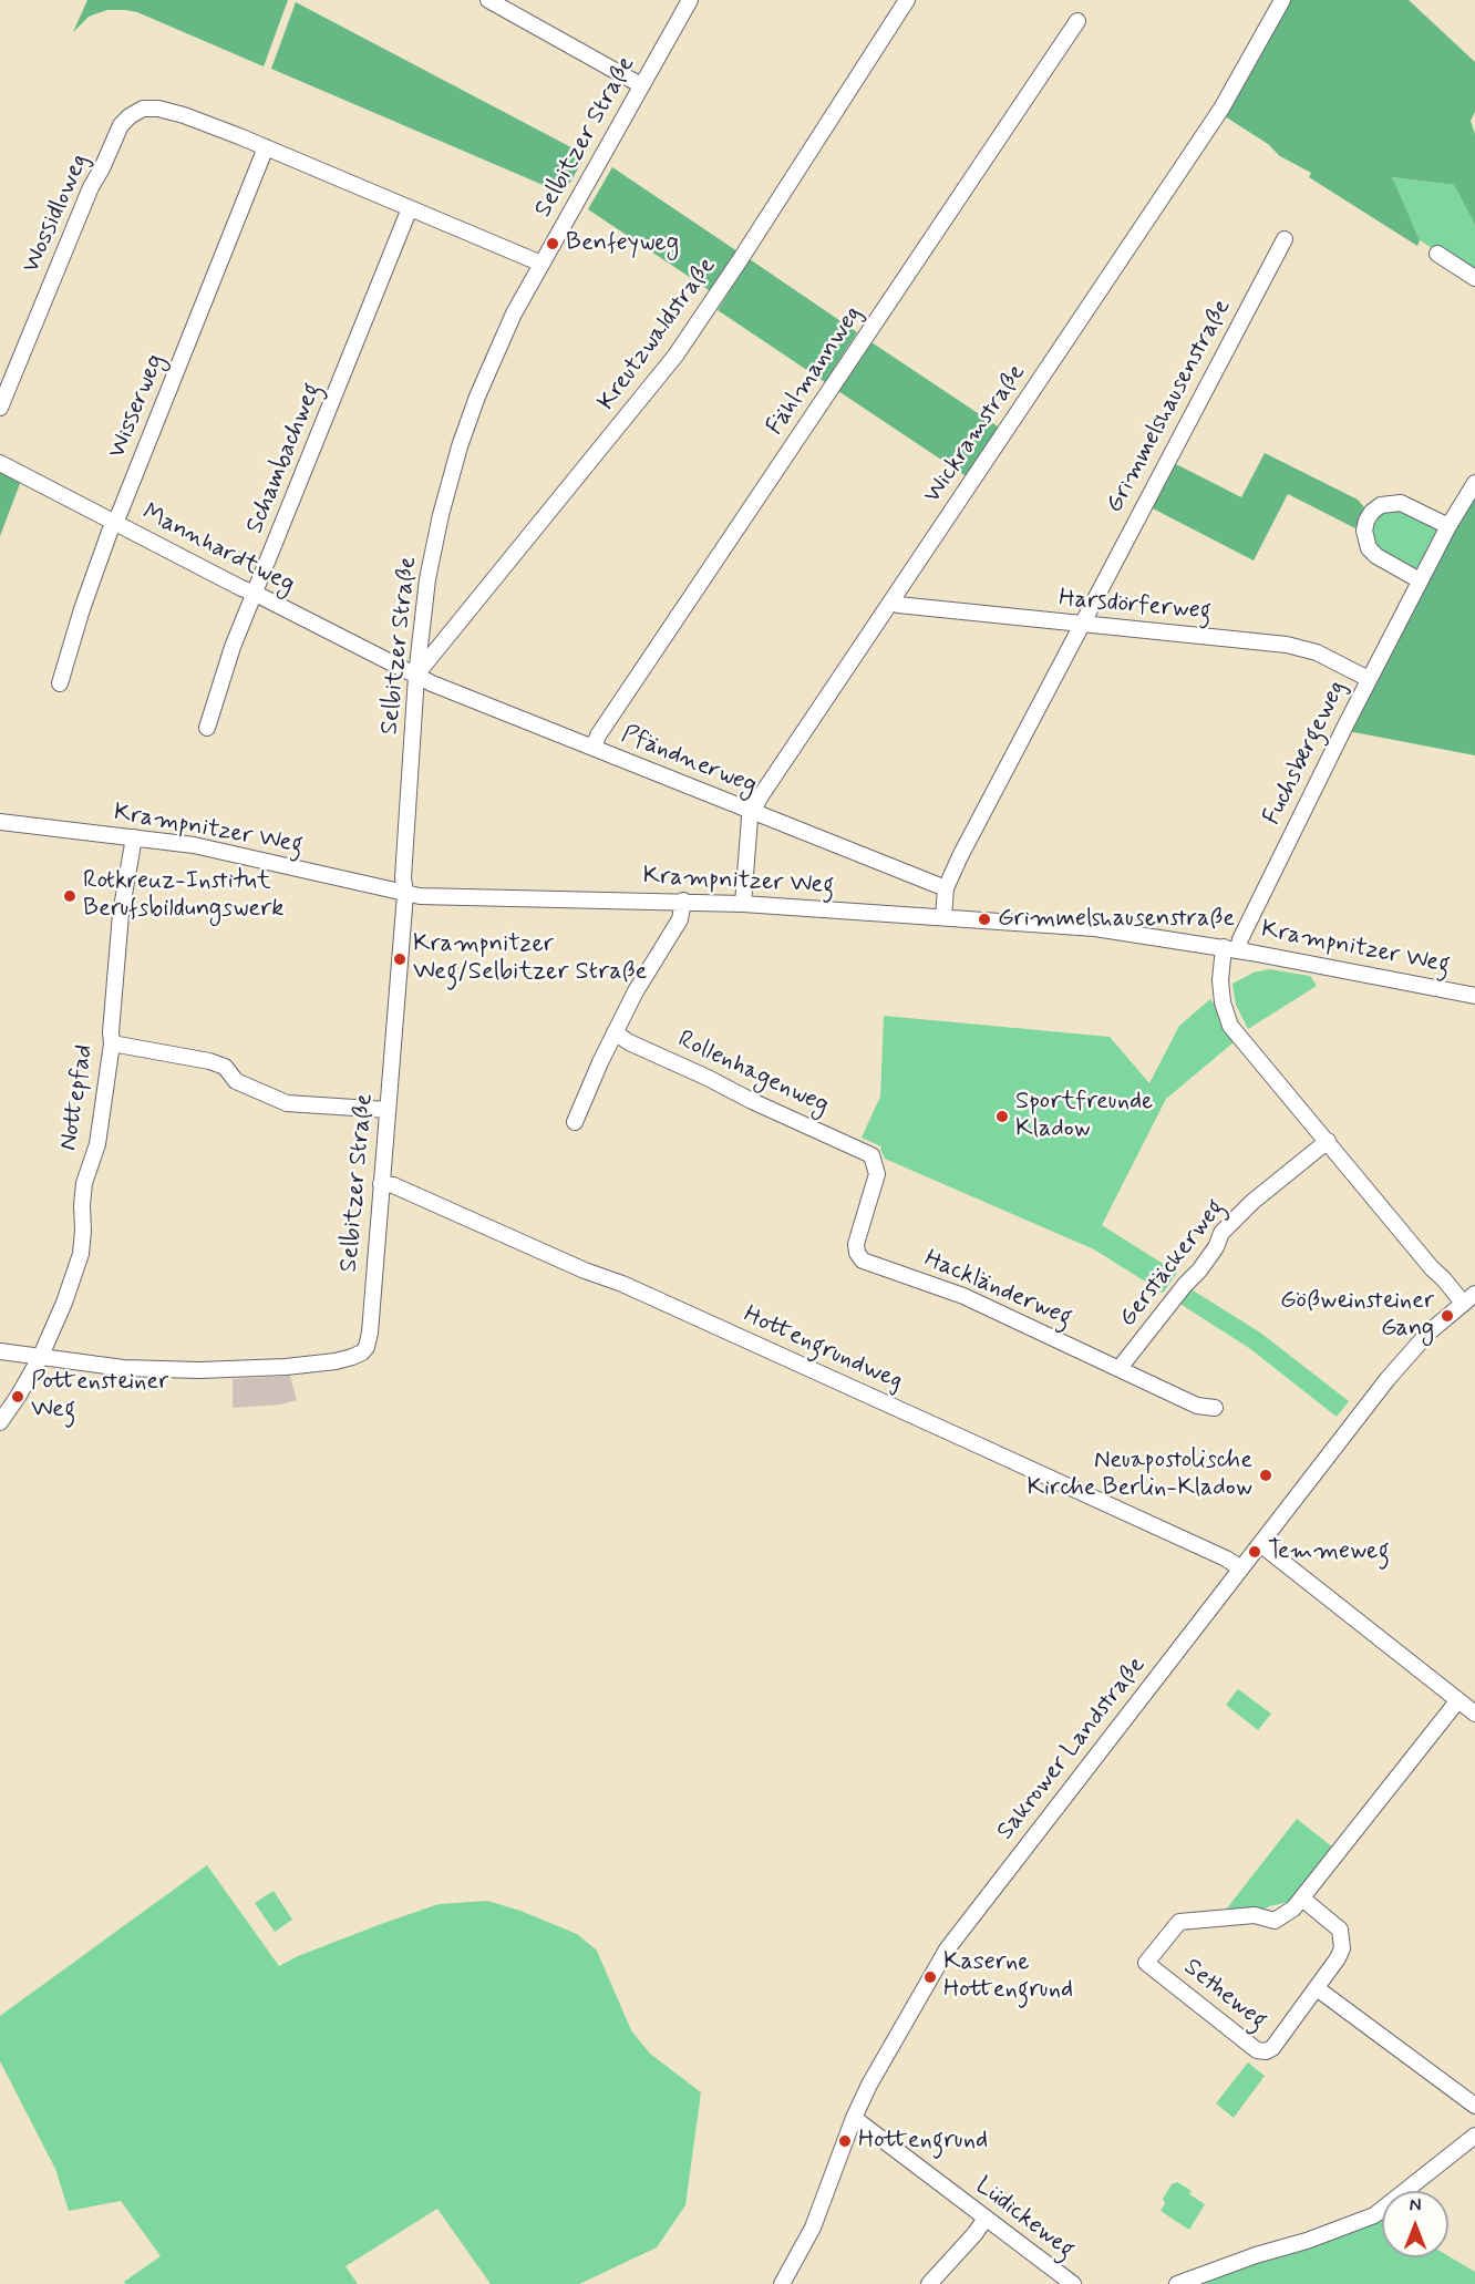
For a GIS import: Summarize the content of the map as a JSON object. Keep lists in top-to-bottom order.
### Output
{
  "streets": {
    "street": [
      "Selbitzer Straße",
      "Wossidloweg",
      "Kreutzwaldstraße",
      "Fählmannweg",
      "Wisserweg",
      "Grimmelshausenstraße",
      "Wickramstraße",
      "Schambachweg",
      "Mannhardtweg",
      "Harsdörferweg",
      "Fuchsbergeweg",
      "Pfändnerweg",
      "Krampnitzer Weg",
      "Rollenhagenweg",
      "Nottepfad",
      "Gerstäckerweg",
      "Hackländerweg",
      "Hottengrundweg",
      "Sakrower Landstraße",
      "Setheweg",
      "Lüdickeweg"
    ]
  },
  "crossings": [
    ["Selbitzer Straße", "Kreutzwaldstraße"],
    ["Selbitzer Straße", "Mannhardtweg"],
    ["Selbitzer Straße", "Pfändnerweg"],
    ["Selbitzer Straße", "Krampnitzer Weg"],
    ["Selbitzer Straße", "Nottepfad"],
    ["Selbitzer Straße", "Hottengrundweg"],
    ["Wossidloweg", "Wisserweg"],
    ["Kreutzwaldstraße", "Mannhardtweg"],
    ["Kreutzwaldstraße", "Pfändnerweg"],
    ["Fählmannweg", "Pfändnerweg"],
    ["Wisserweg", "Mannhardtweg"],
    ["Grimmelshausenstraße", "Harsdörferweg"],
    ["Grimmelshausenstraße", "Pfändnerweg"],
    ["Grimmelshausenstraße", "Krampnitzer Weg"],
    ["Wickramstraße", "Harsdörferweg"],
    ["Wickramstraße", "Pfändnerweg"],
    ["Wickramstraße", "Krampnitzer Weg"],
    ["Schambachweg", "Mannhardtweg"],
    ["Mannhardtweg", "Pfändnerweg"],
    ["Harsdörferweg", "Fuchsbergeweg"],
    ["Fuchsbergeweg", "Krampnitzer Weg"],
    ["Krampnitzer Weg", "Nottepfad"],
    ["Rollenhagenweg", "Hackländerweg"],
    ["Gerstäckerweg", "Hackländerweg"],
    ["Hottengrundweg", "Sakrower Landstraße"],
    ["Sakrower Landstraße", "Lüdickeweg"]
  ],
  "places": [
    "Benfeyweg",
    "Rotkreuz-Institut Berufsbildungswerk",
    "Grimmelshausenstraße",
    "Krampnitzer Weg/Selbitzer Straße",
    "Sportfreunde Kladow",
    "Gößweinsteiner Gang",
    "Pottensteiner Weg",
    "Neuapostolische Kirche Berlin-Kladow",
    "Temmeweg",
    "Kaserne Hottengrund",
    "Hottengrund"
  ],
  "north": "top"
}
